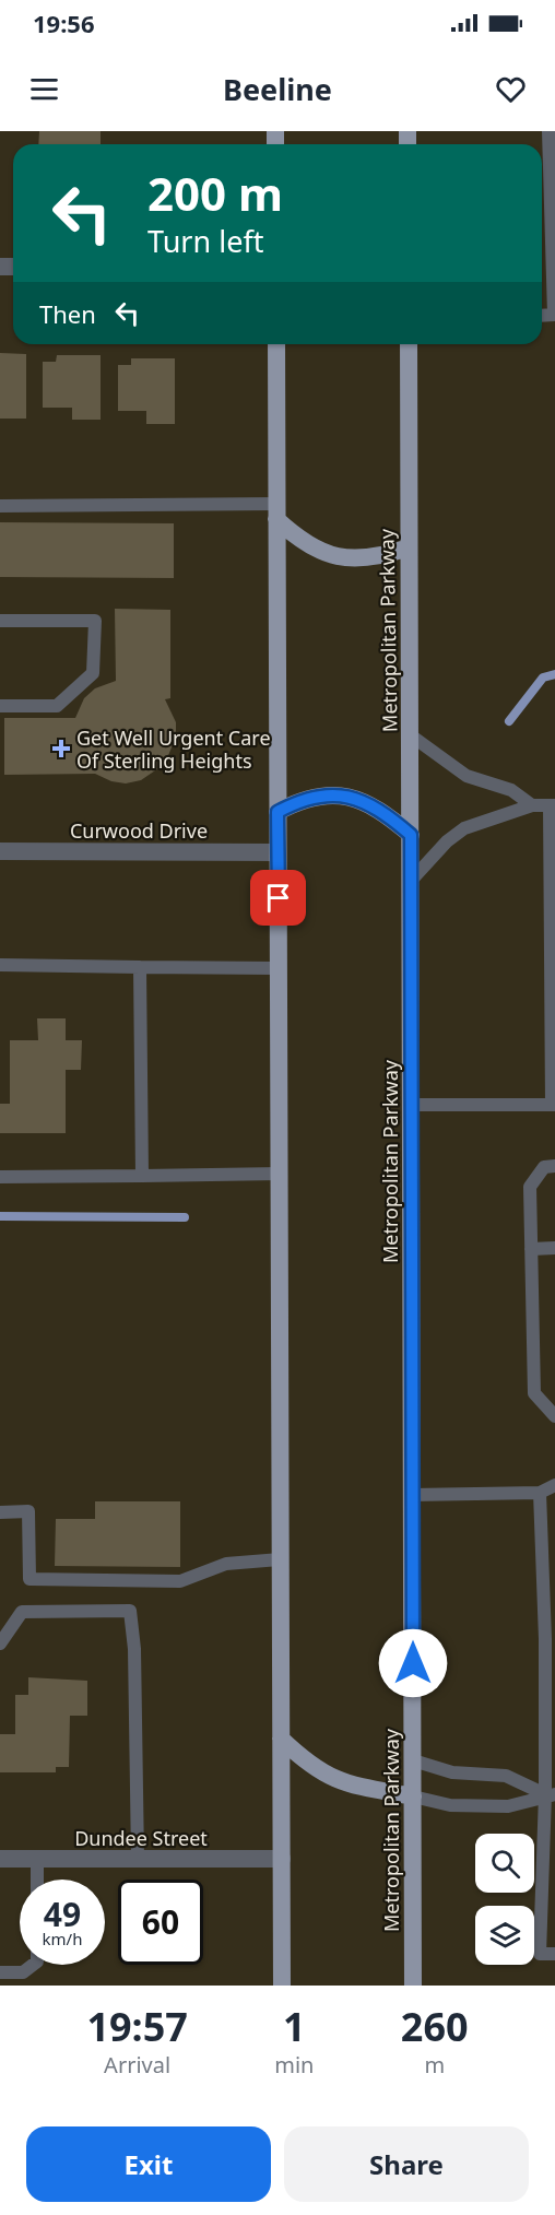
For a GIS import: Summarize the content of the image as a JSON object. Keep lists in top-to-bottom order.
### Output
{
  "streets": {
    "main road": ["Metropolitan Parkway"],
    "street": ["Curwood Drive", "Dundee Street"]
  },
  "places": {
    "health": ["Get Well Urgent Care Of Sterling Heights"]
  },
  "page": {
    "status": "19:56",
    "header": "Beeline",
    "turn": ["200 m", "Turn left"],
    "then": "Then",
    "speed": "49 km/h",
    "limit": "60",
    "eta": [
      "19:57",
      "Arrival",
      "1",
      "min",
      "260",
      "m"
    ],
    "buttons": ["Exit", "Share"]
  }
}
